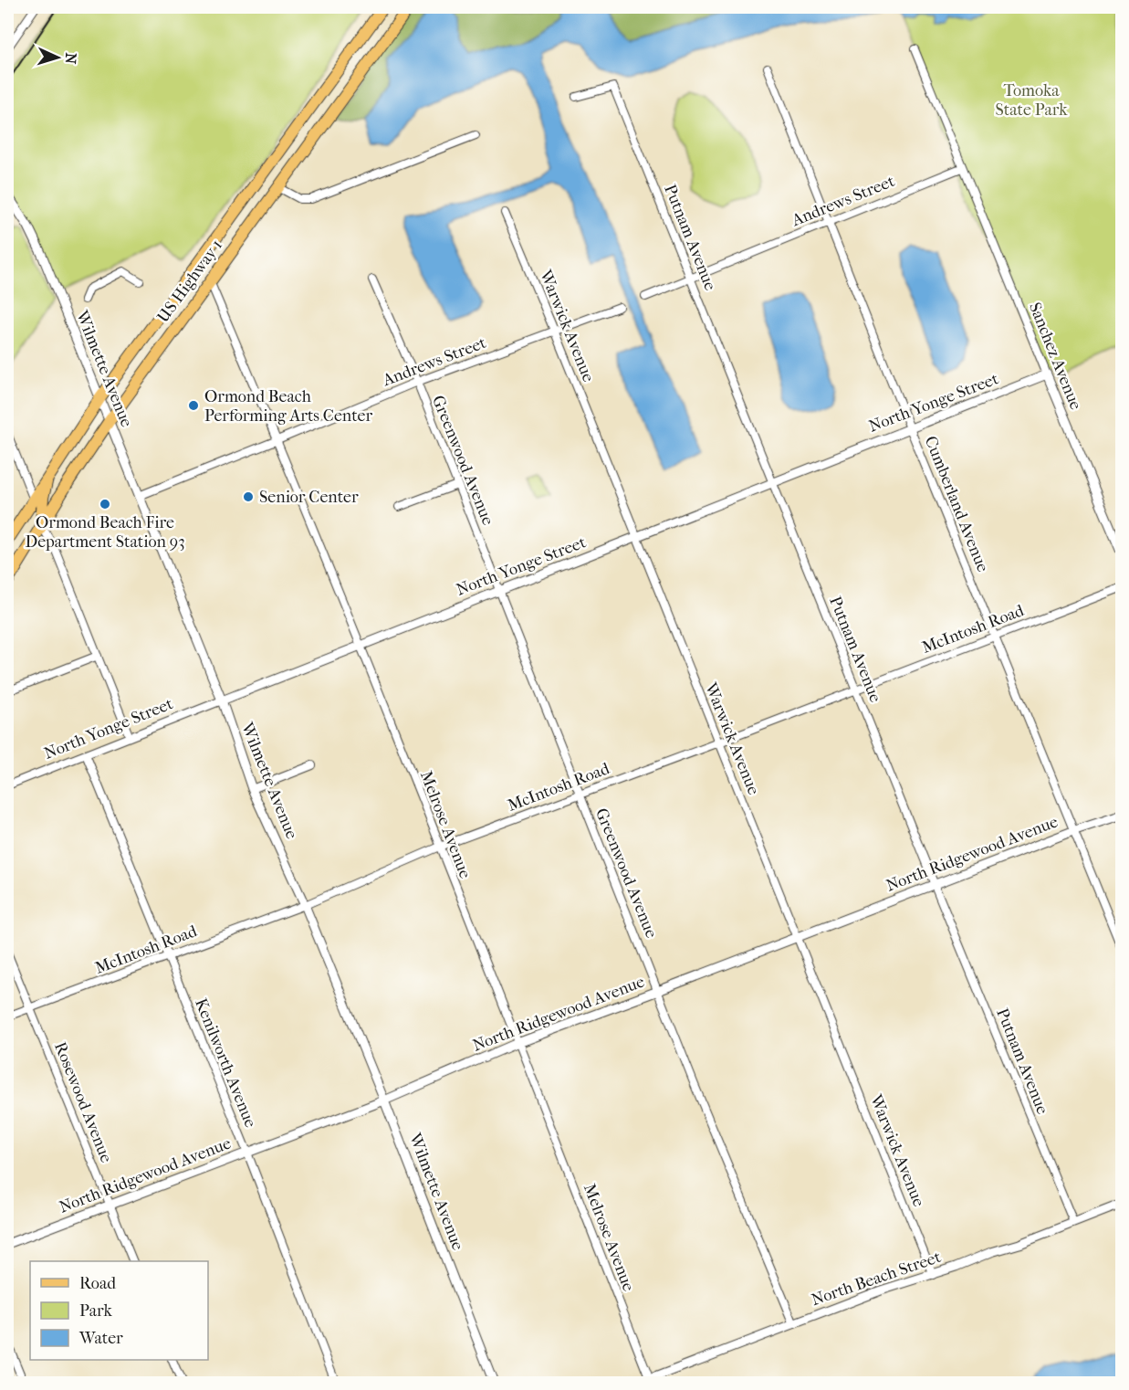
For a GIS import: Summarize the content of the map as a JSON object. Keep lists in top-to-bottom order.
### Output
{
  "streets": {
    "main road": ["US Highway 1"],
    "street": [
      "Andrews Street",
      "Putnam Avenue",
      "Warwick Avenue",
      "Sanchez Avenue",
      "Wilmette Avenue",
      "North Yonge Street",
      "Greenwood Avenue",
      "Cumberland Avenue",
      "McIntosh Road",
      "Melrose Avenue",
      "North Ridgewood Avenue",
      "Kenilworth Avenue",
      "Rosewood Avenue",
      "North Beach Street"
    ]
  },
  "crossings": [
    ["Andrews Street", "Putnam Avenue"],
    ["Andrews Street", "Warwick Avenue"],
    ["Andrews Street", "Sanchez Avenue"],
    ["Andrews Street", "Wilmette Avenue"],
    ["Andrews Street", "Greenwood Avenue"],
    ["Andrews Street", "Cumberland Avenue"],
    ["Andrews Street", "Melrose Avenue"],
    ["Putnam Avenue", "North Yonge Street"],
    ["Putnam Avenue", "McIntosh Road"],
    ["Putnam Avenue", "North Ridgewood Avenue"],
    ["Putnam Avenue", "North Beach Street"],
    ["US Highway 1", "Wilmette Avenue"],
    ["US Highway 1", "Melrose Avenue"],
    ["Warwick Avenue", "North Yonge Street"],
    ["Warwick Avenue", "McIntosh Road"],
    ["Warwick Avenue", "North Ridgewood Avenue"],
    ["Warwick Avenue", "North Beach Street"],
    ["Sanchez Avenue", "North Yonge Street"],
    ["Wilmette Avenue", "North Yonge Street"],
    ["Wilmette Avenue", "McIntosh Road"],
    ["Wilmette Avenue", "North Ridgewood Avenue"],
    ["North Yonge Street", "Greenwood Avenue"],
    ["North Yonge Street", "Cumberland Avenue"],
    ["North Yonge Street", "Melrose Avenue"],
    ["North Yonge Street", "Kenilworth Avenue"],
    ["Greenwood Avenue", "McIntosh Road"],
    ["Greenwood Avenue", "North Ridgewood Avenue"],
    ["Greenwood Avenue", "North Beach Street"],
    ["Cumberland Avenue", "McIntosh Road"],
    ["Cumberland Avenue", "North Ridgewood Avenue"],
    ["McIntosh Road", "Melrose Avenue"],
    ["McIntosh Road", "Kenilworth Avenue"],
    ["McIntosh Road", "Rosewood Avenue"],
    ["Melrose Avenue", "North Ridgewood Avenue"],
    ["Melrose Avenue", "North Beach Street"],
    ["North Ridgewood Avenue", "Kenilworth Avenue"],
    ["North Ridgewood Avenue", "Rosewood Avenue"]
  ],
  "parks": ["Tomoka State Park"],
  "places": ["Ormond Beach Performing Arts Center", "Senior Center", "Ormond Beach Fire Department Station 93"],
  "legend": ["Road", "Park", "Water"],
  "north": "right"
}
